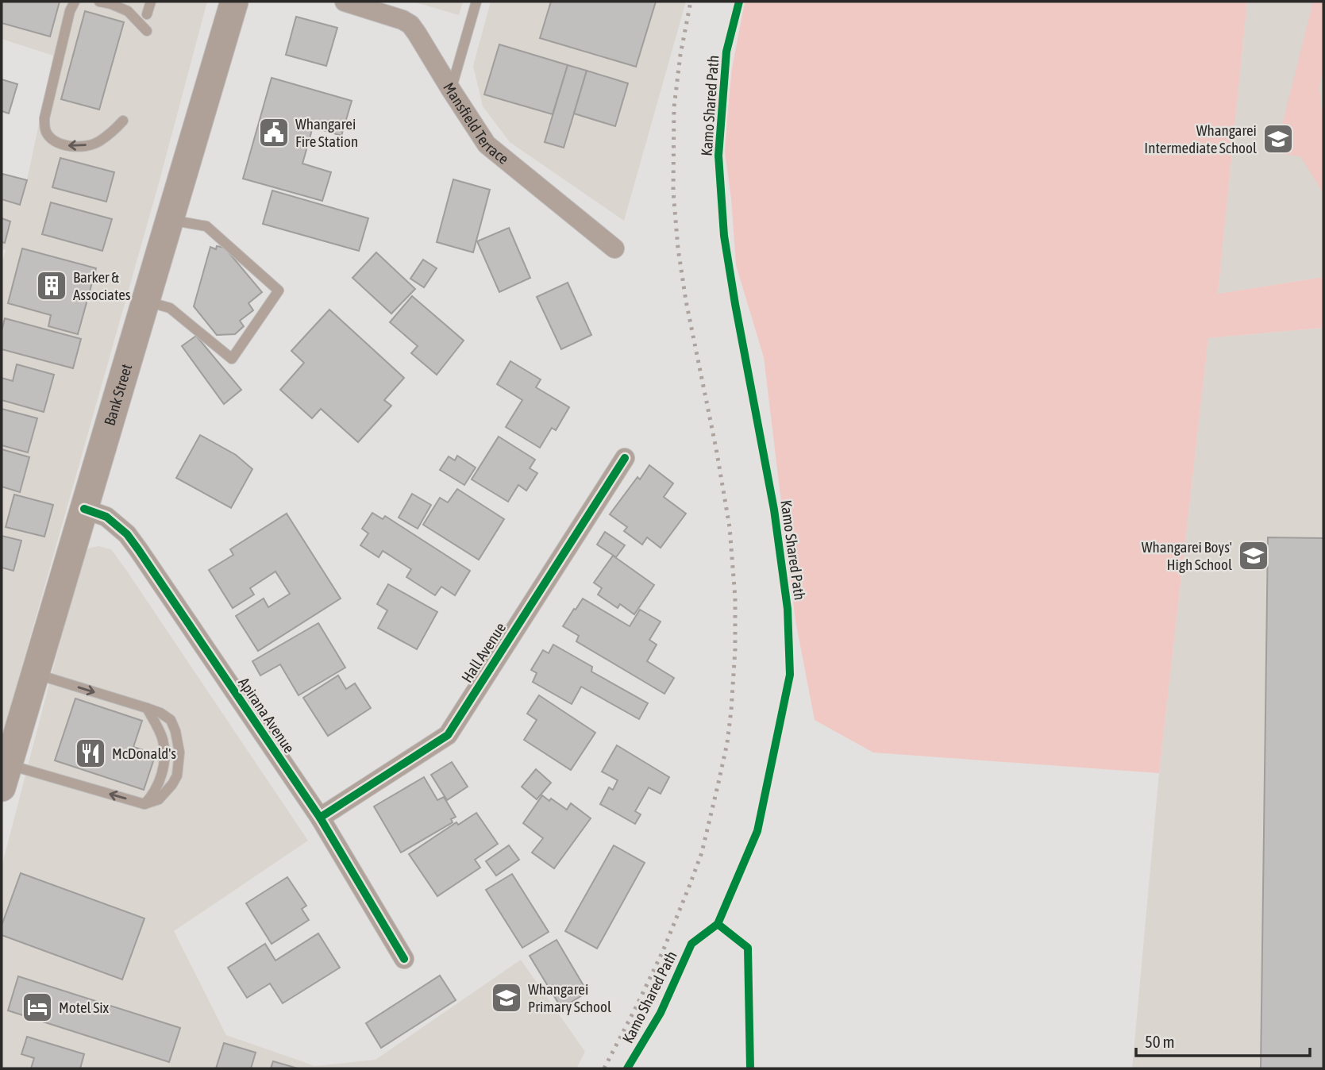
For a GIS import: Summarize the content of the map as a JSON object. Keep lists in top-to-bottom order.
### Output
{
  "streets": {
    "main road": ["Bank Street"],
    "street": ["Mansfield Terrace", "Hall Avenue", "Apirana Avenue"],
    "cycle path": ["Kamo Shared Path"]
  },
  "crossings": [
    ["Bank Street", "Apirana Avenue"],
    ["Hall Avenue", "Apirana Avenue"]
  ],
  "places": {
    "public building": ["Whangarei Fire Station"],
    "school or university": ["Whangarei Intermediate School", "Whangarei Boys' High School", "Whangarei Primary School"],
    "building": ["Barker & Associates"],
    "restaurant": ["McDonald's"],
    "hotel": ["Motel Six"]
  },
  "scale_bar": "50 m"
}
